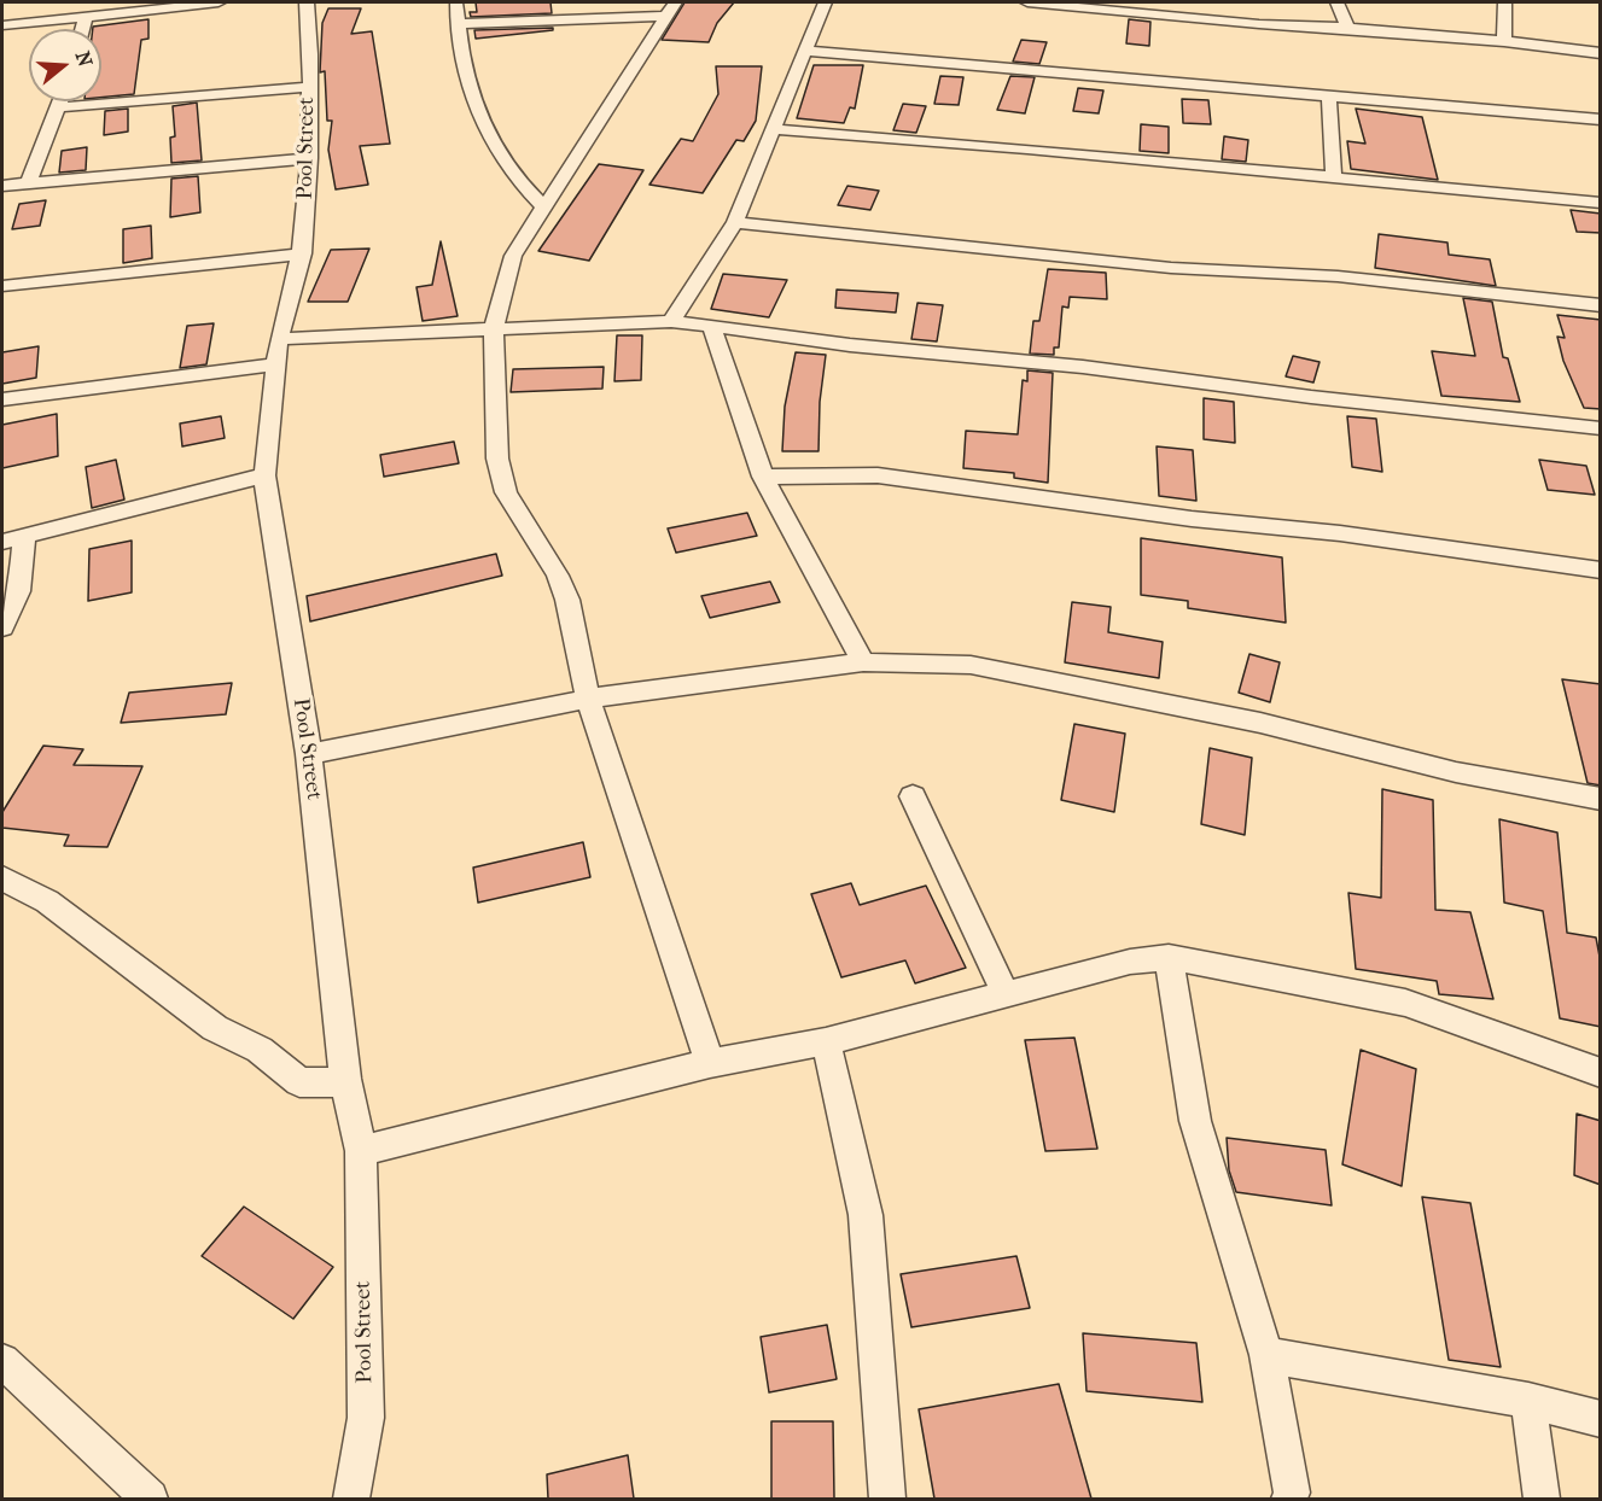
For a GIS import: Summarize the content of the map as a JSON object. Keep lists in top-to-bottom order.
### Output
{
  "streets": {
    "street": ["Pool Street"]
  },
  "north": "right"
}
